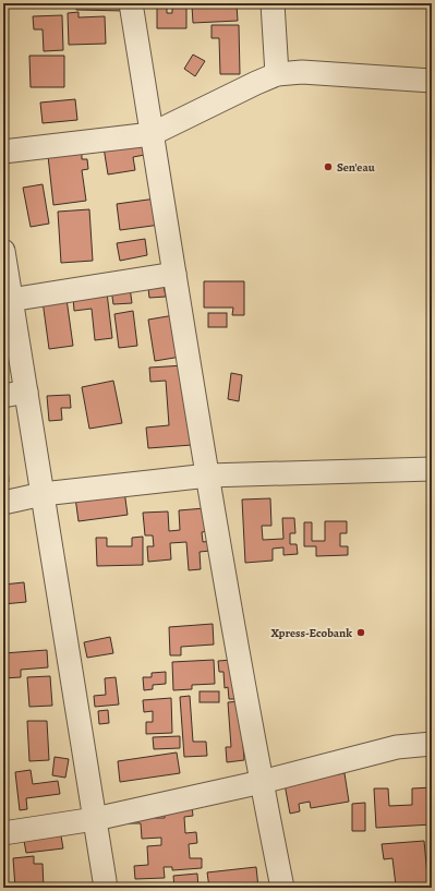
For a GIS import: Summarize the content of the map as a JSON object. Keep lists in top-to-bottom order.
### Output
{
  "places": ["Sen'eau", "Xpress-Ecobank"]
}
